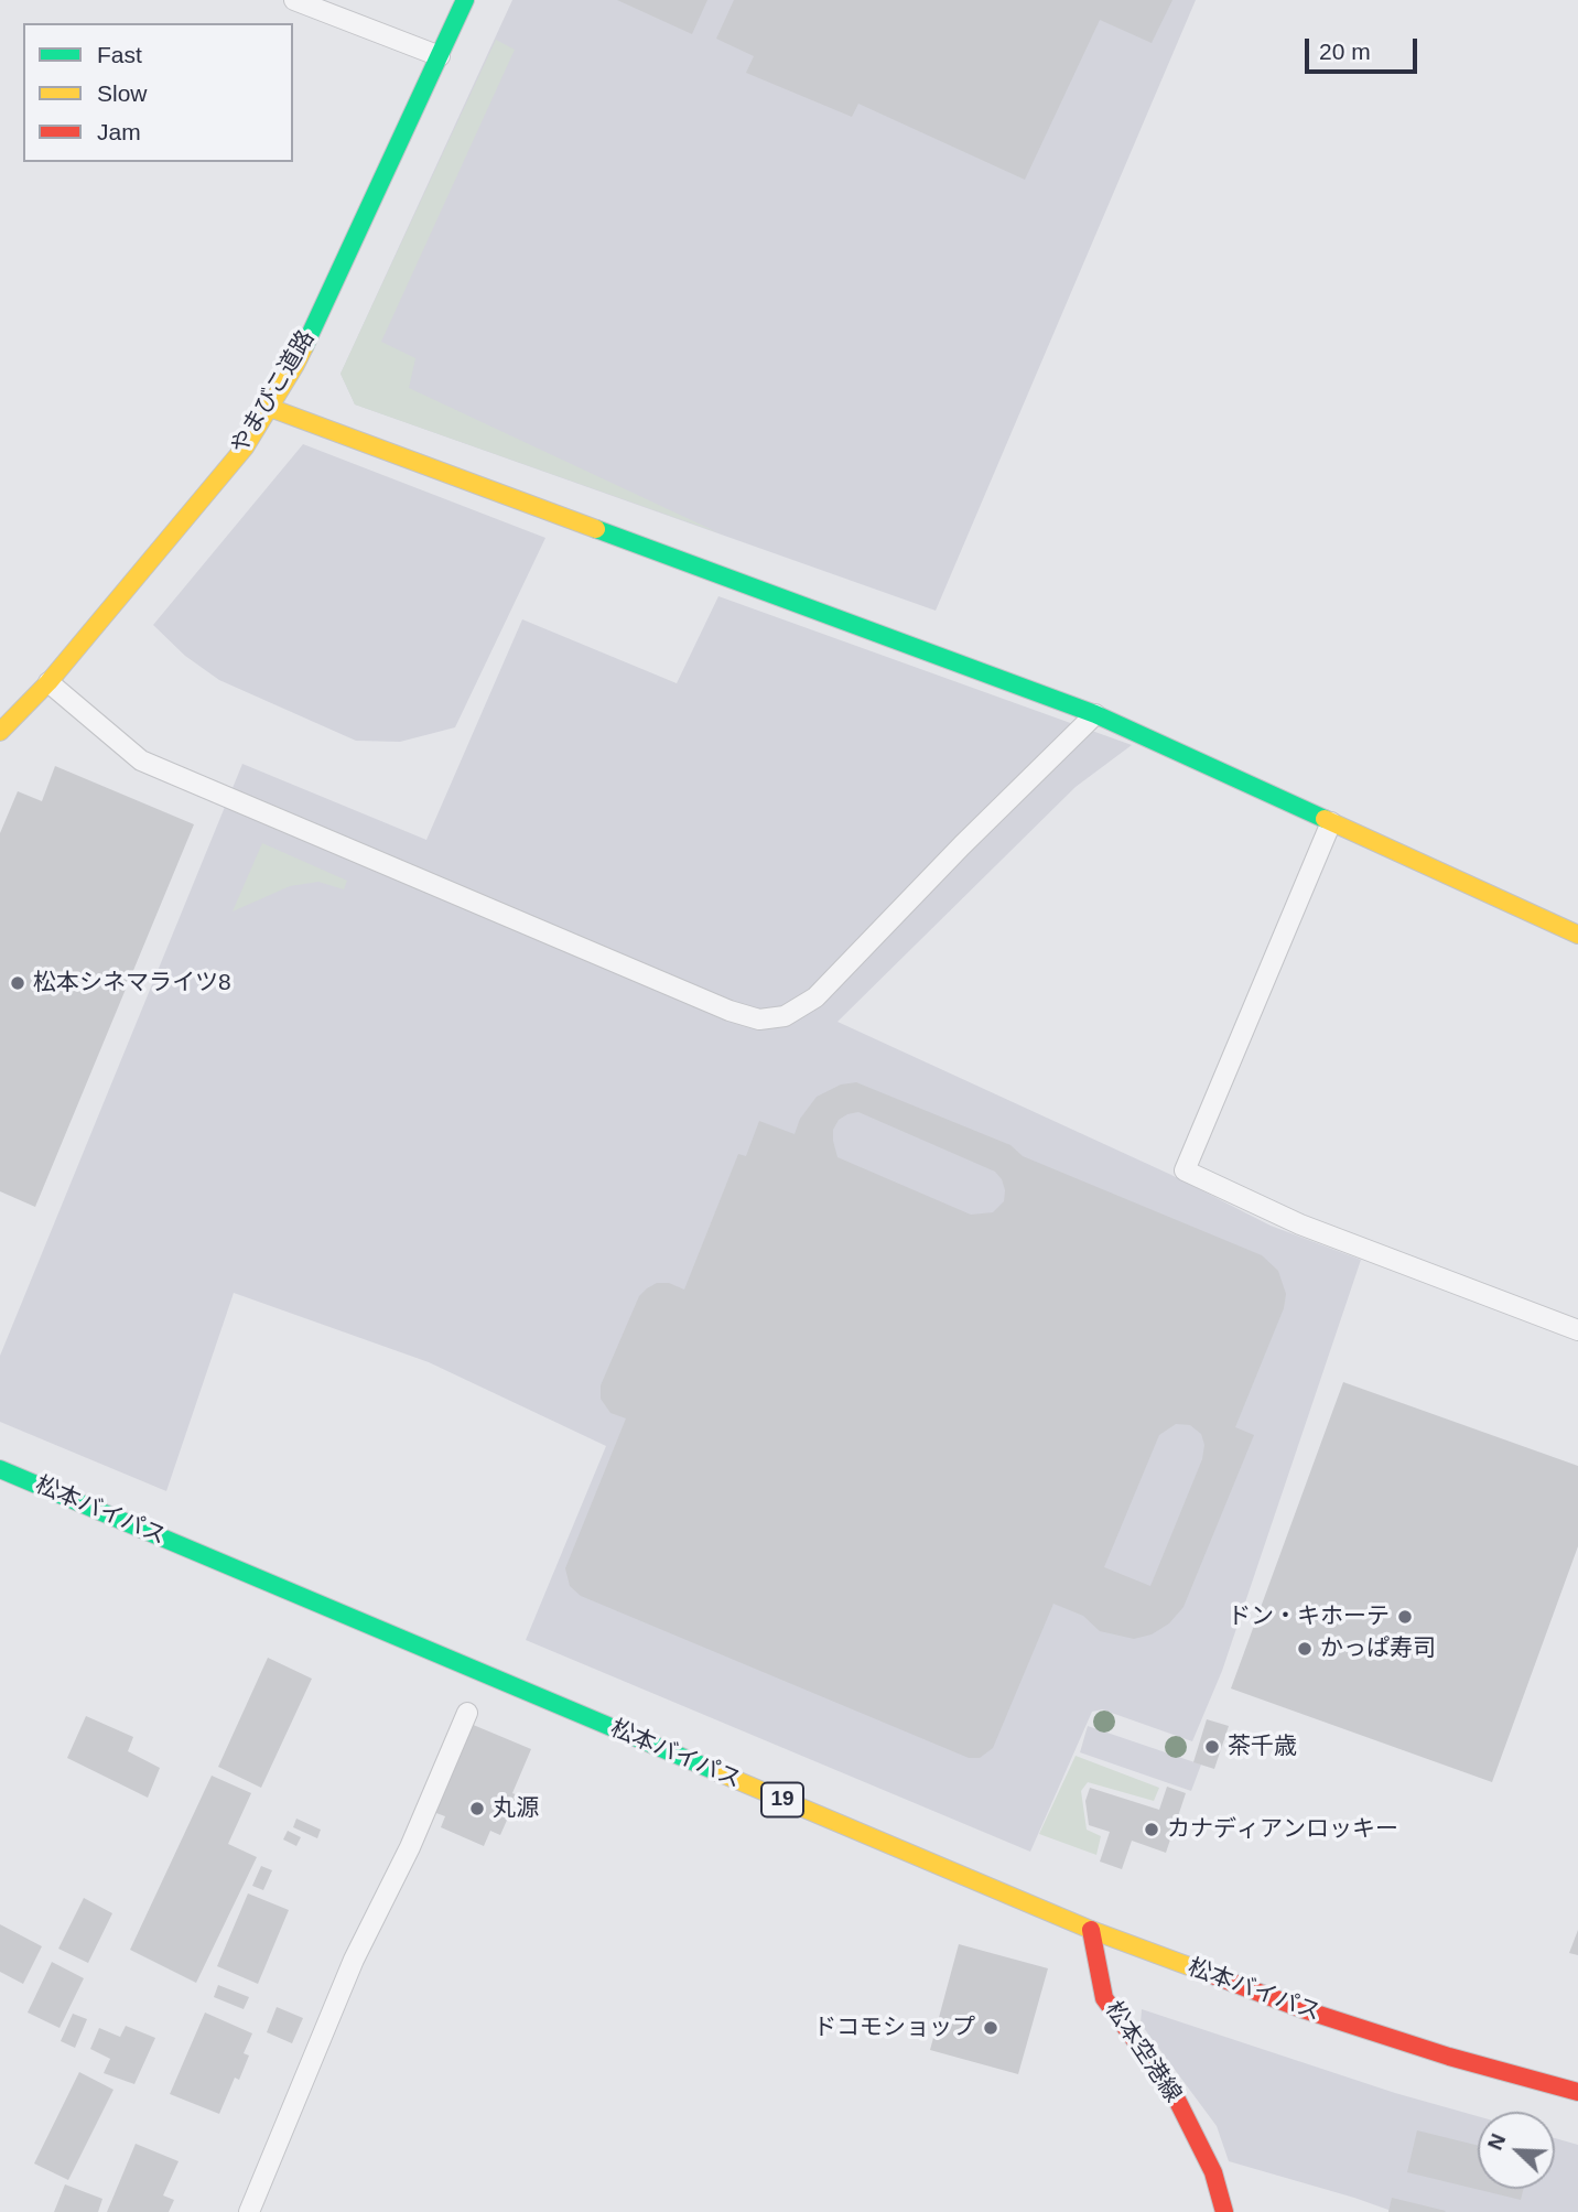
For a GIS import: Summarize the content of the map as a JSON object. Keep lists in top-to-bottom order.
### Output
{
  "streets": {
    "main road": [
      "やまびこ道路",
      "松本バイパス",
      "19",
      "松本空港線"
    ]
  },
  "crossings": [
    ["松本バイパス", "松本空港線"]
  ],
  "places": [
    "松本シネマライツ8",
    "ドン・キホーテ",
    "かっぱ寿司",
    "茶千歳",
    "丸源",
    "カナディアンロッキー",
    "ドコモショップ"
  ],
  "legend": ["Fast", "Slow", "Jam"],
  "scale_bar": "20 m",
  "north": "top left"
}
